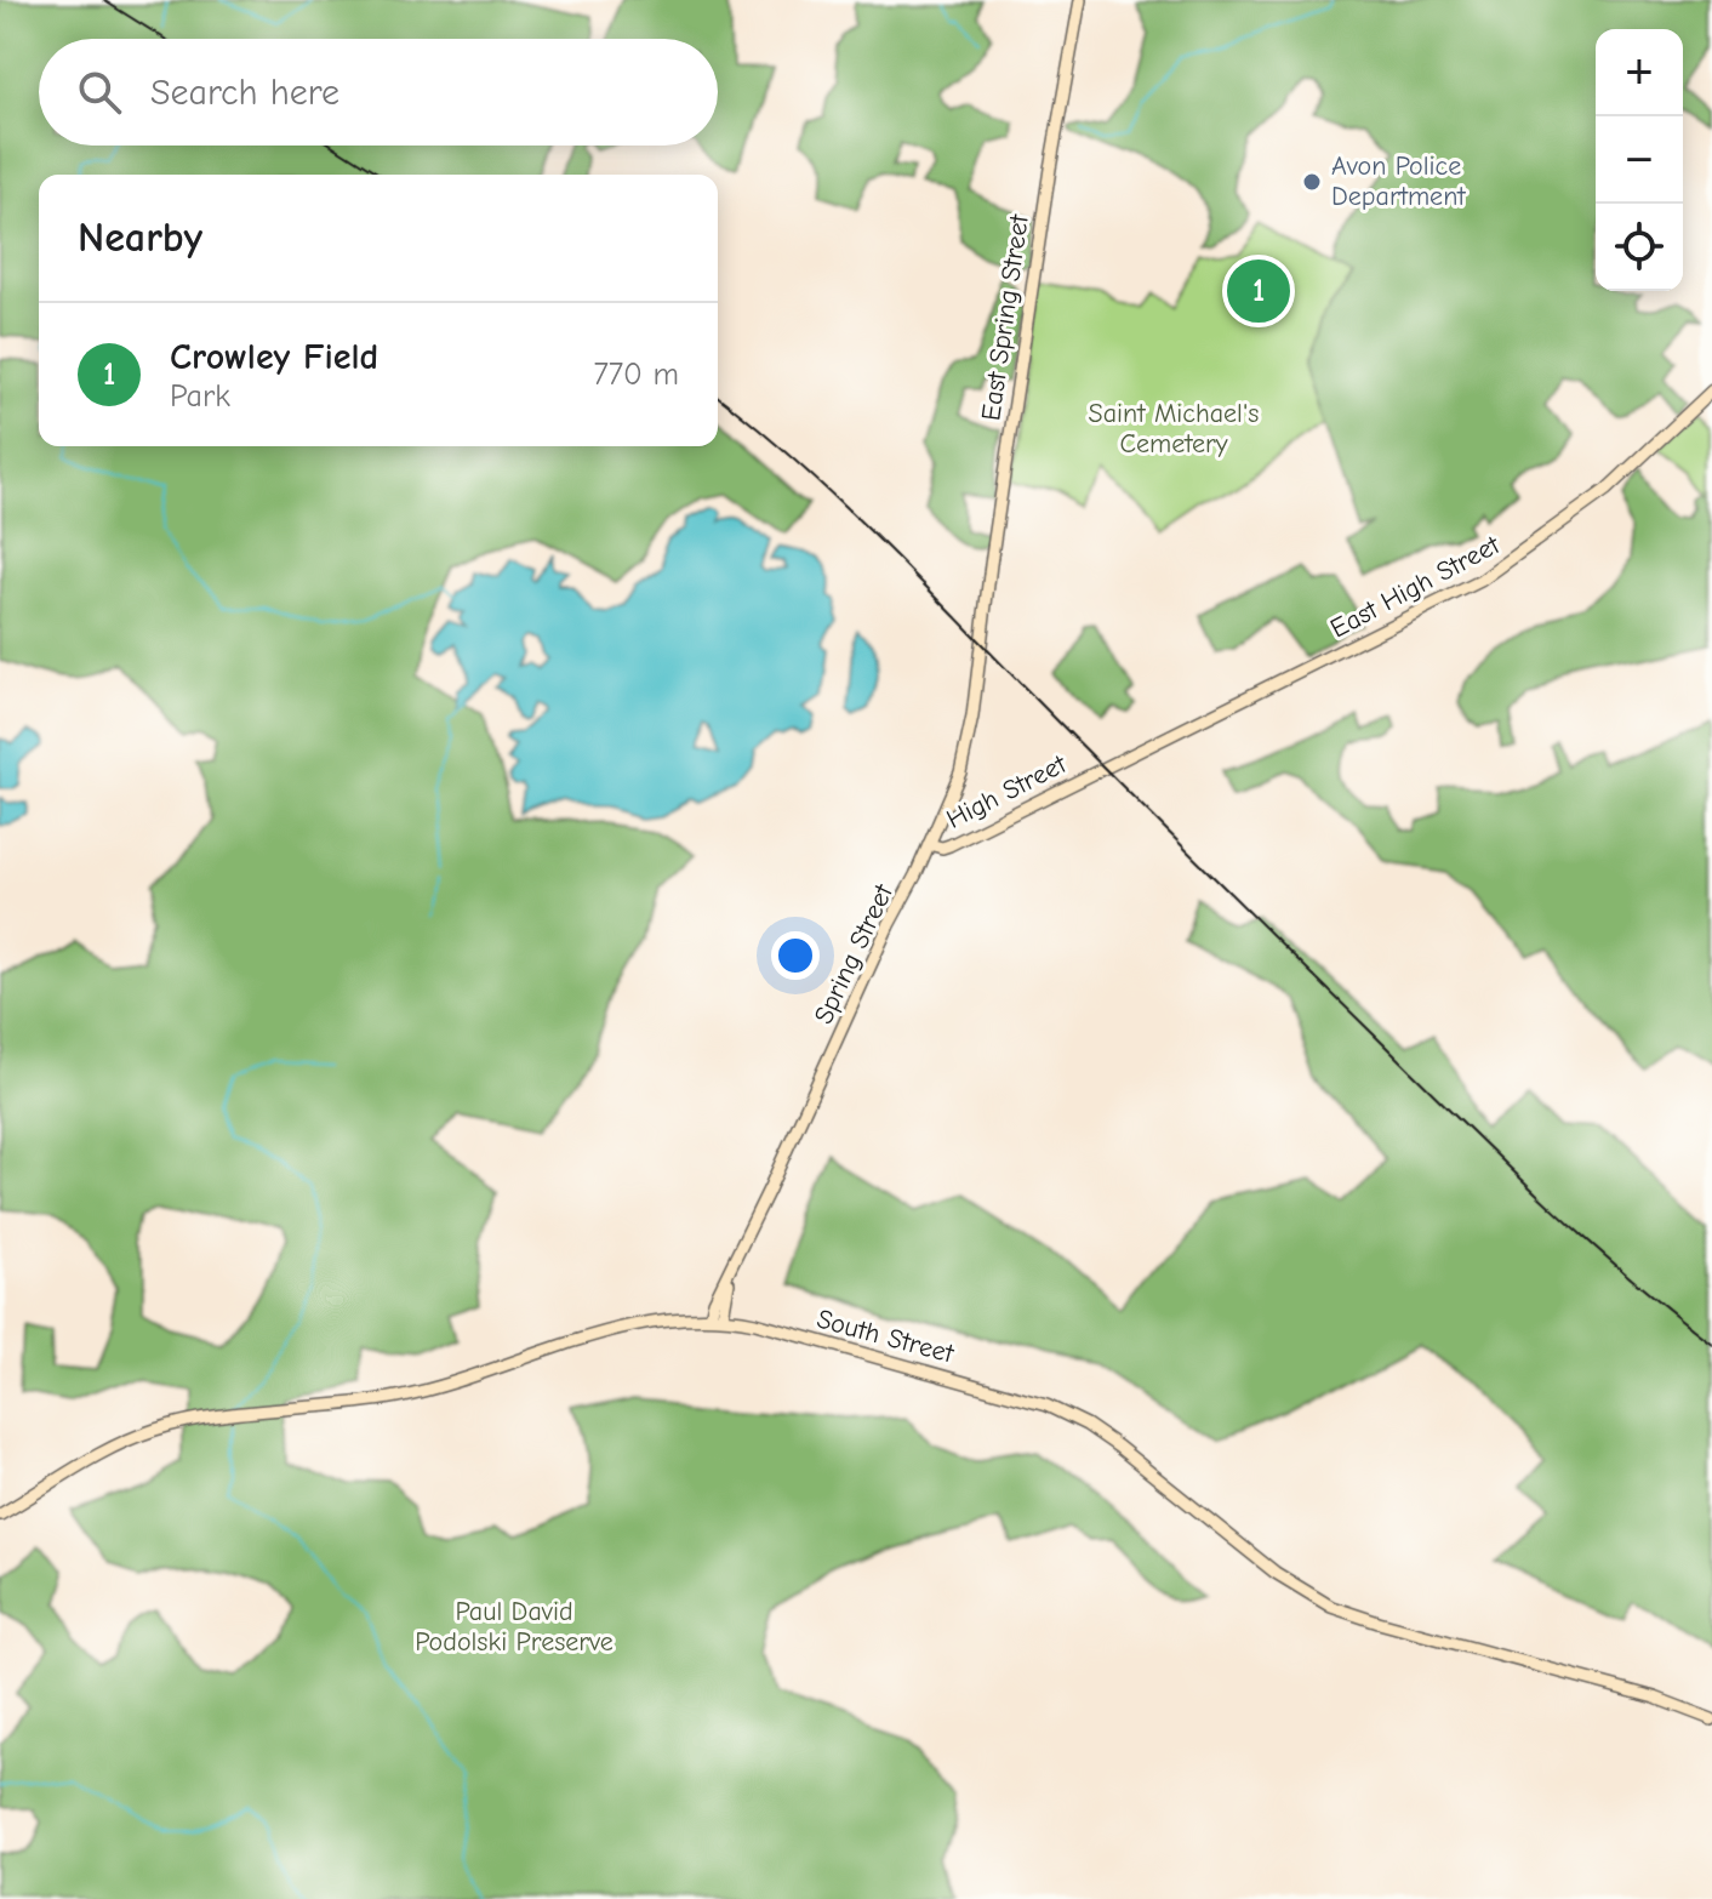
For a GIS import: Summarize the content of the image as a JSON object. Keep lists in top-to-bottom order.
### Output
{
  "streets": {
    "main road": [
      "East Spring Street",
      "East High Street",
      "High Street",
      "Spring Street",
      "South Street"
    ]
  },
  "crossings": [
    ["East Spring Street", "Spring Street"],
    ["East High Street", "High Street"],
    ["High Street", "Spring Street"],
    ["Spring Street", "South Street"]
  ],
  "parks": ["Saint Michael's Cemetery", "Paul David Podolski Preserve"],
  "places": ["Avon Police Department"],
  "page": {
    "map_buttons": ["+", "−"],
    "search": "Search here",
    "heading": "Nearby",
    "pins": "1",
    "list": [
      {
        "mark": "1",
        "name": "Crowley Field",
        "note": "Park",
        "value": "770 m"
      }
    ]
  }
}
